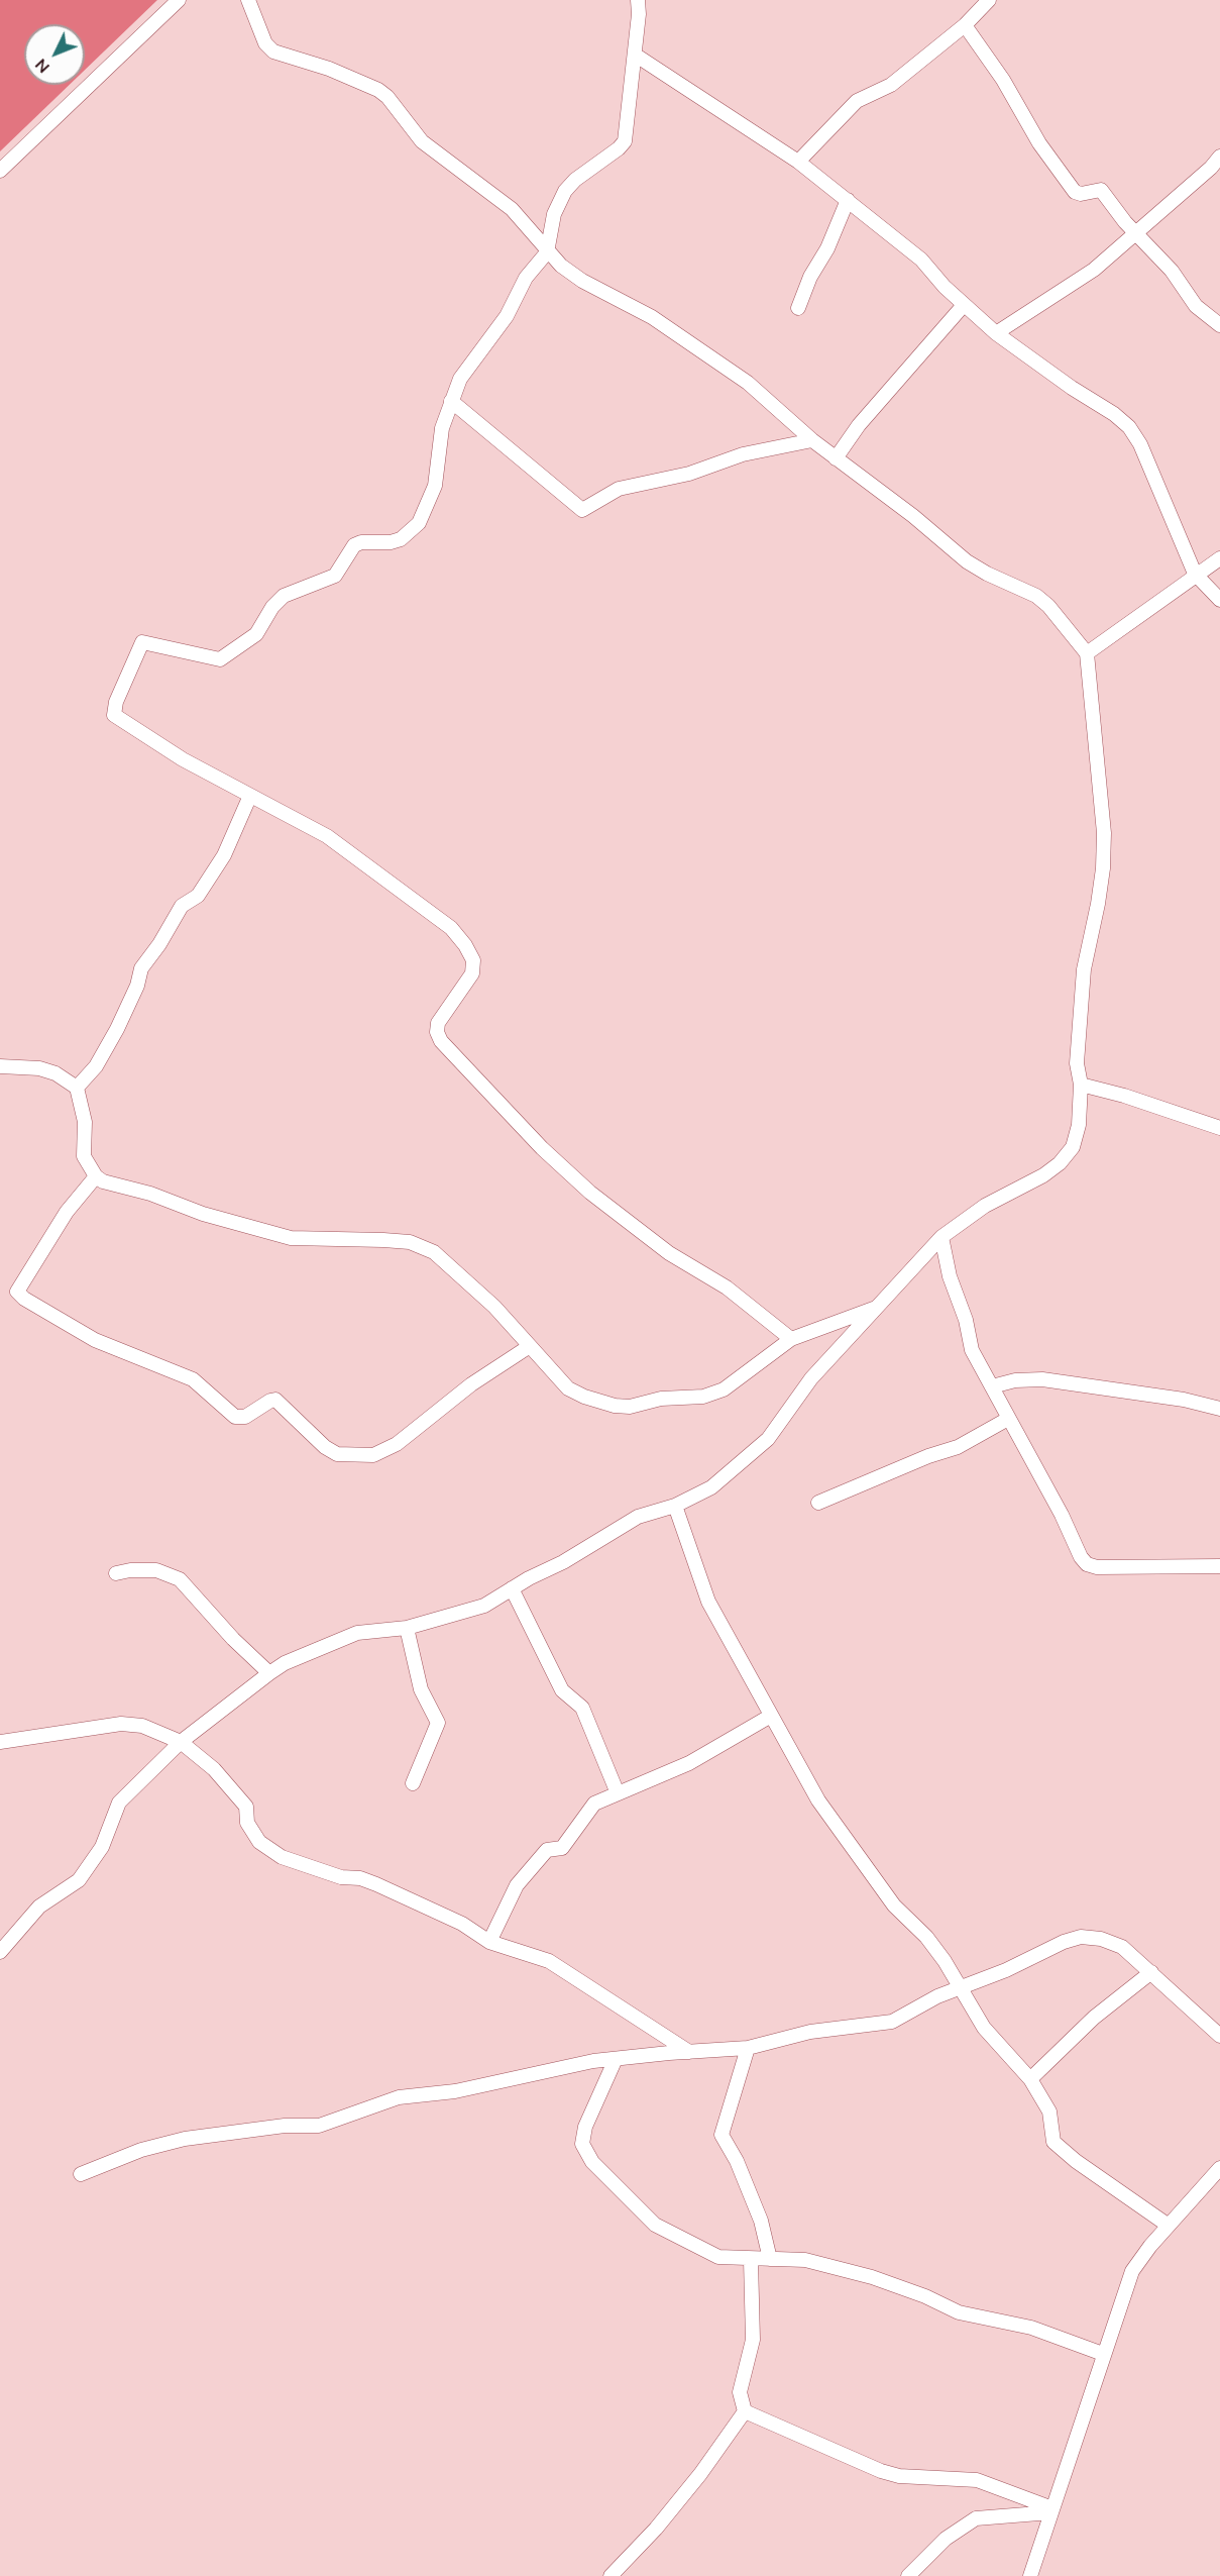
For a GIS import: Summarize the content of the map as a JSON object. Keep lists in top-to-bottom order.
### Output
{
  "north": "bottom left"
}
